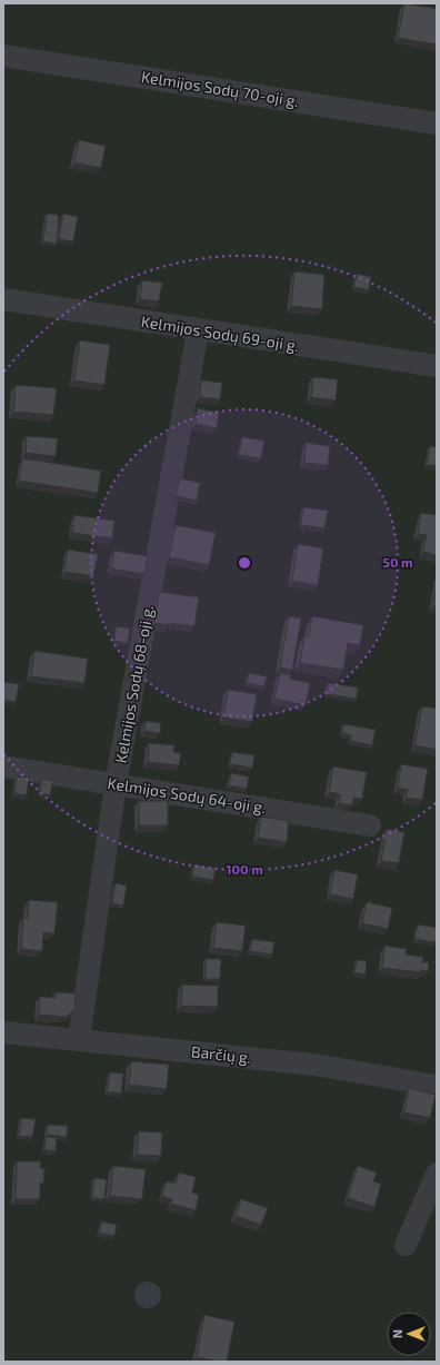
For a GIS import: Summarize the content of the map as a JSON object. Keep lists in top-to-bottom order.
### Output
{
  "streets": {
    "street": [
      "Kelmijos Sodų 70-oji g.",
      "Kelmijos Sodų 69-oji g.",
      "Kelmijos Sodų 68-oji g.",
      "Kelmijos Sodų 64-oji g.",
      "Barčių g."
    ]
  },
  "crossings": [
    ["Kelmijos Sodų 69-oji g.", "Kelmijos Sodų 68-oji g."],
    ["Kelmijos Sodų 68-oji g.", "Kelmijos Sodų 64-oji g."],
    ["Kelmijos Sodų 68-oji g.", "Barčių g."]
  ],
  "north": "left",
  "rings": ["50 m", "100 m"]
}
